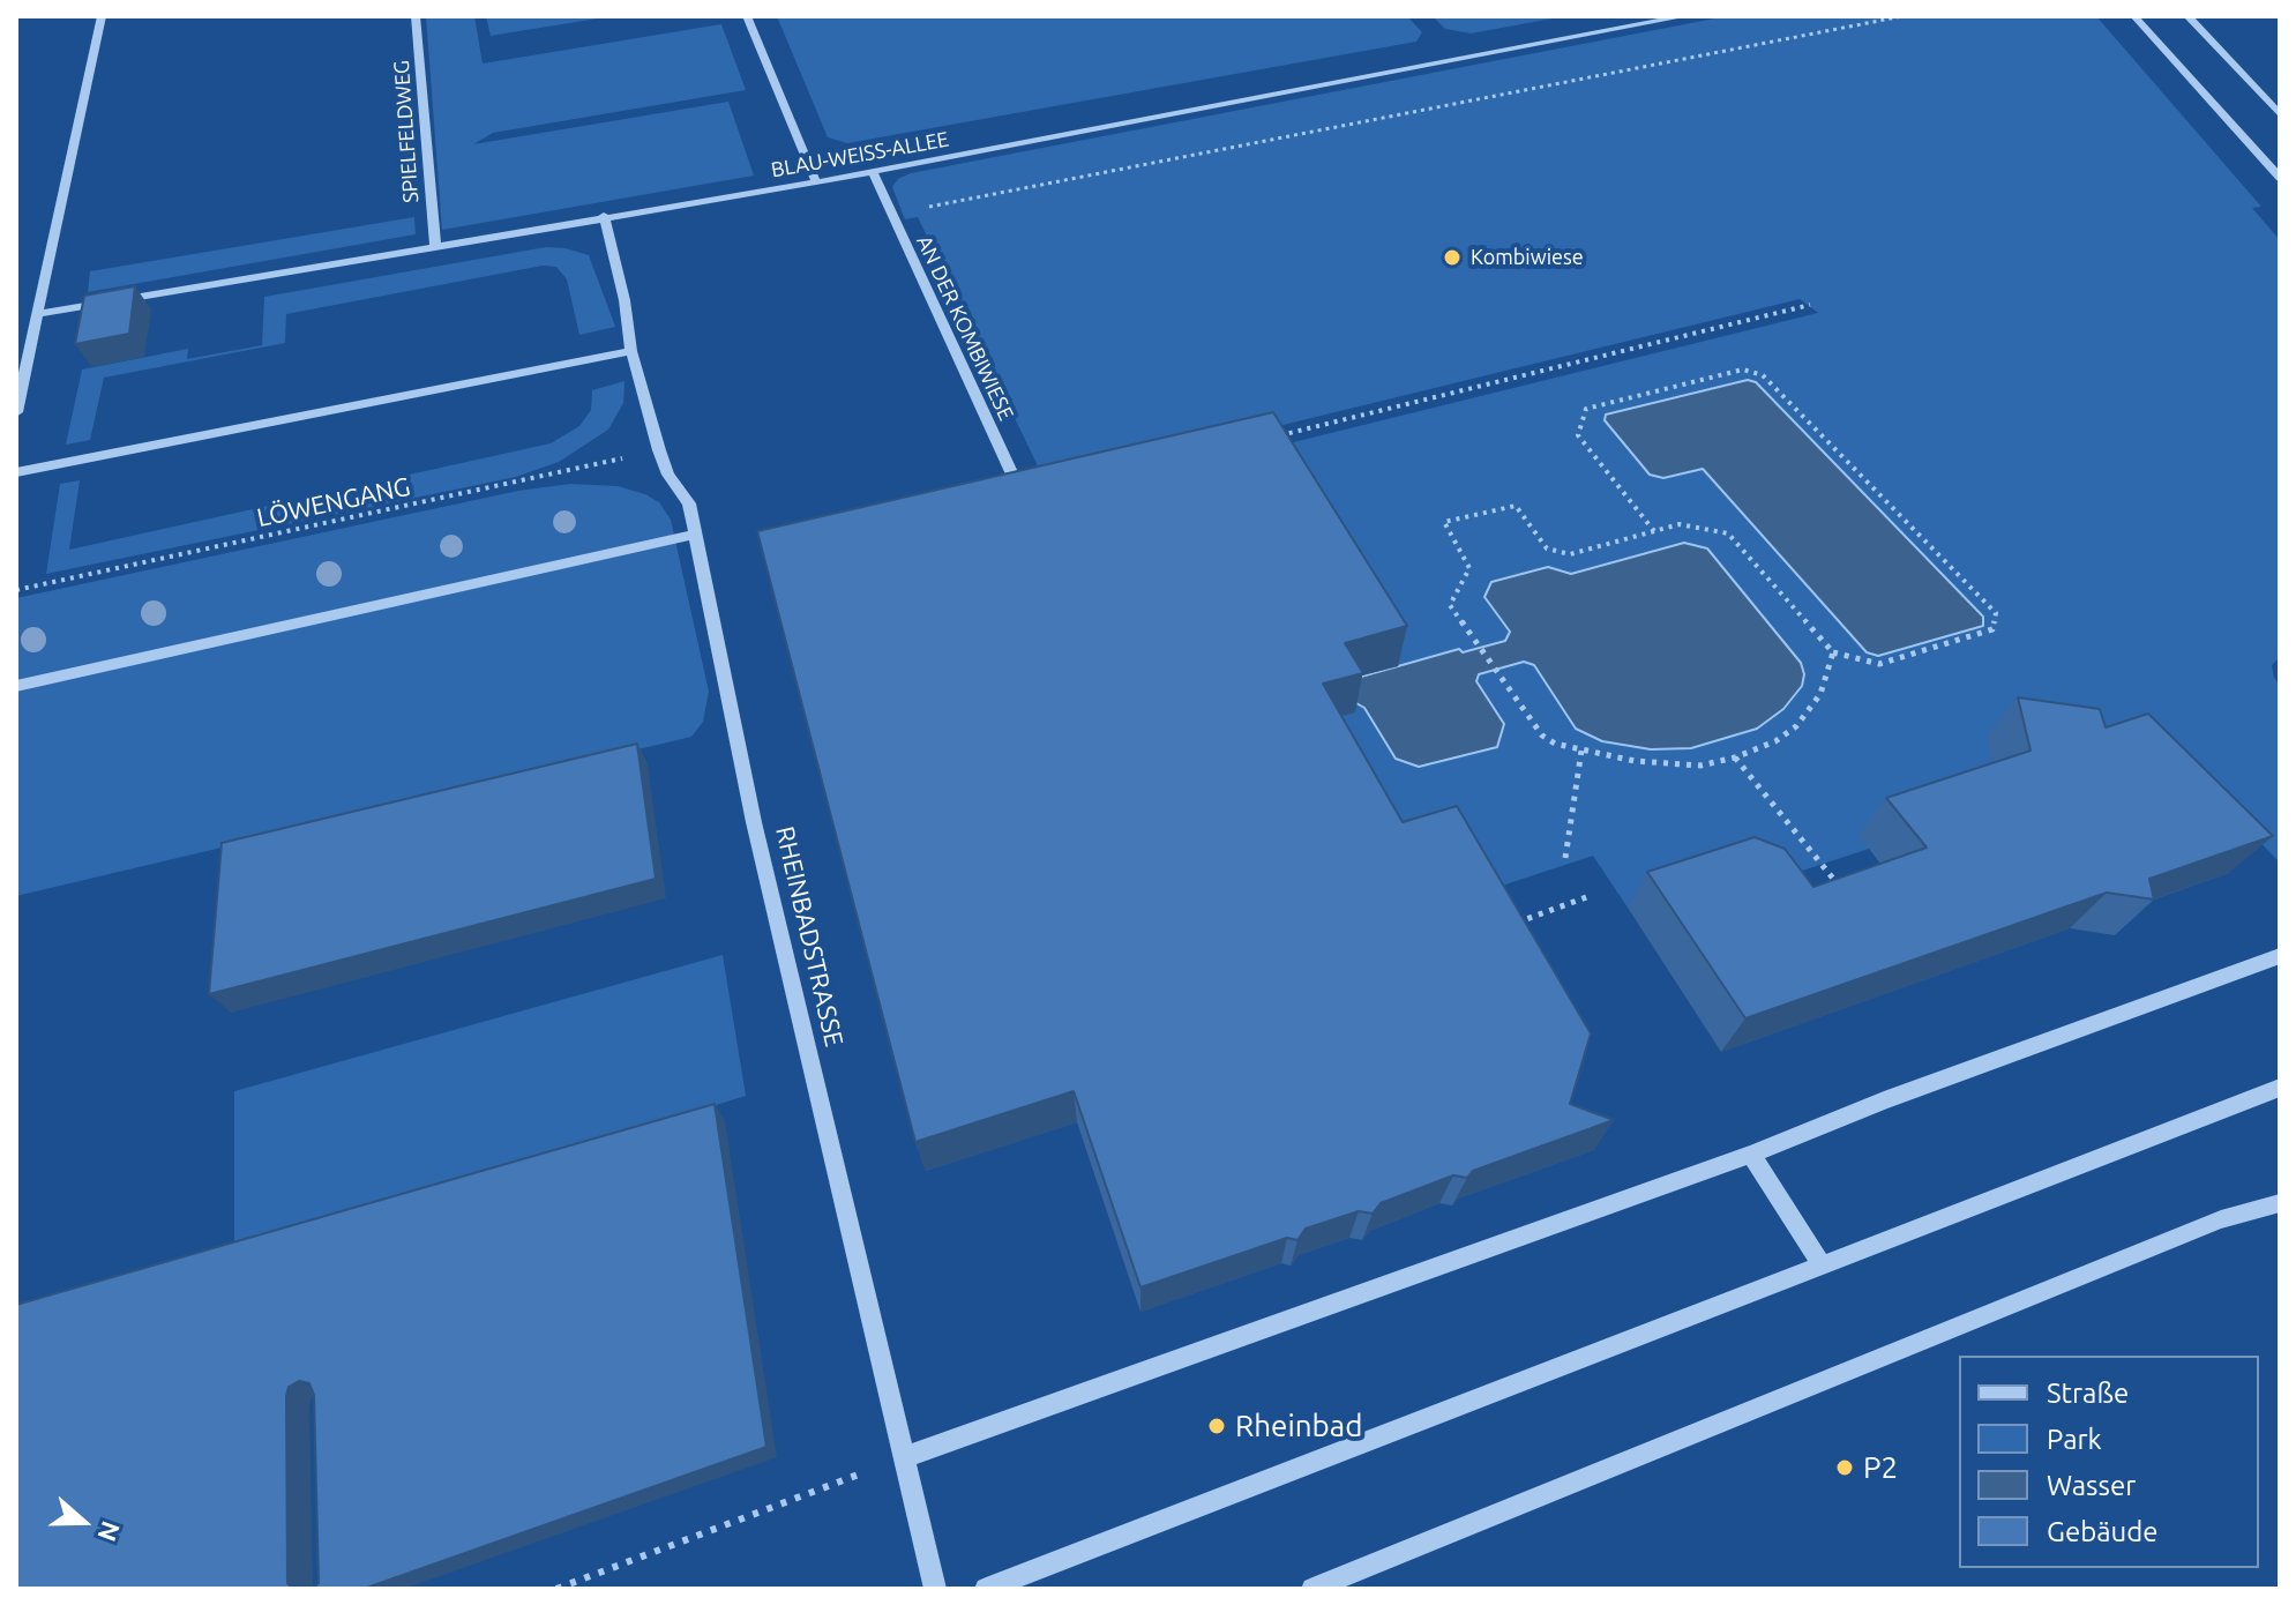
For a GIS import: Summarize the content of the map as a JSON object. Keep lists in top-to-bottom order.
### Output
{
  "streets": {
    "street": [
      "SPIELFELDWEG",
      "BLAU-WEISS-ALLEE",
      "AN DER KOMBIWIESE",
      "RHEINBADSTRASSE"
    ],
    "path": ["LÖWENGANG"]
  },
  "crossings": [
    ["SPIELFELDWEG", "BLAU-WEISS-ALLEE"],
    ["BLAU-WEISS-ALLEE", "AN DER KOMBIWIESE"],
    ["BLAU-WEISS-ALLEE", "RHEINBADSTRASSE"],
    ["LÖWENGANG", "RHEINBADSTRASSE"]
  ],
  "places": ["Kombiwiese", "Rheinbad", "P2"],
  "legend": [
    "Straße",
    "Park",
    "Wasser",
    "Gebäude"
  ],
  "north": "right"
}
